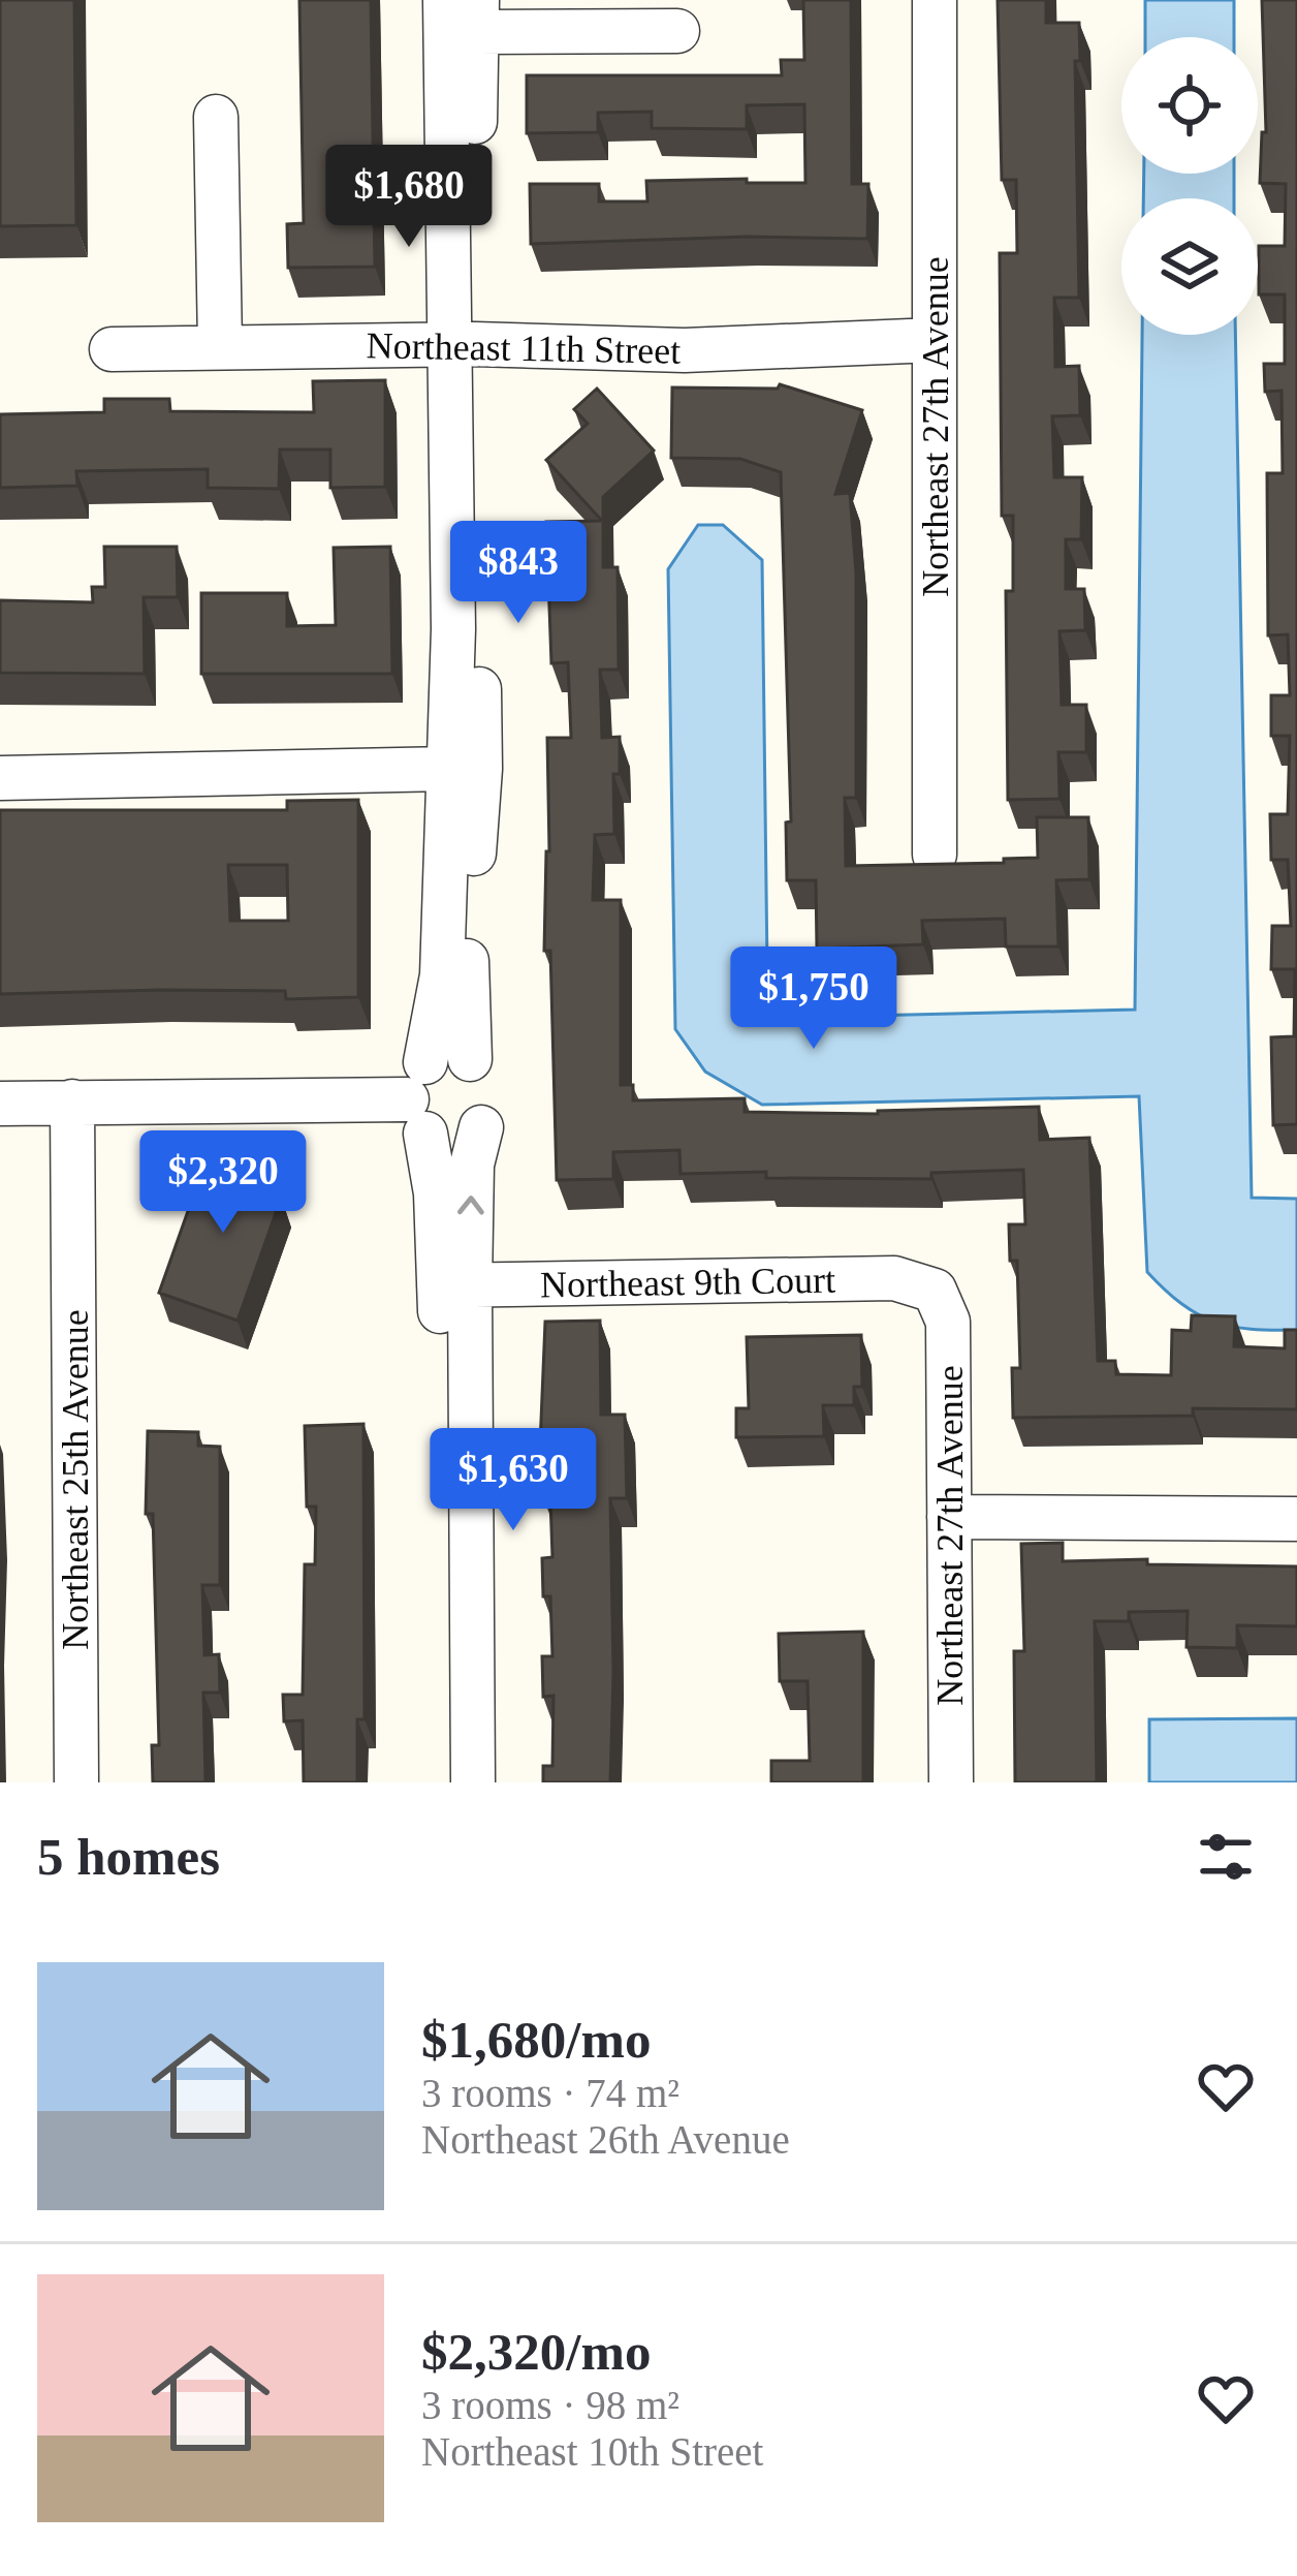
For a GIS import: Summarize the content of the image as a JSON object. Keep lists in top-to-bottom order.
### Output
{
  "streets": {
    "street": [
      "Northeast 11th Street",
      "Northeast 27th Avenue",
      "Northeast 9th Court",
      "Northeast 25th Avenue"
    ]
  },
  "crossings": [
    ["Northeast 11th Street", "Northeast 27th Avenue"],
    ["Northeast 27th Avenue", "Northeast 9th Court"]
  ],
  "page": {
    "price": [
      "$1,680",
      "$843",
      "$1,750",
      "$2,320",
      "$1,630"
    ],
    "heading": "5 homes",
    "list": [
      {
        "name": "$1,680/mo",
        "note": "3 rooms · 74 m² · Northeast 26th Avenue"
      },
      {
        "name": "$2,320/mo",
        "note": "3 rooms · 98 m² · Northeast 10th Street"
      }
    ]
  }
}
